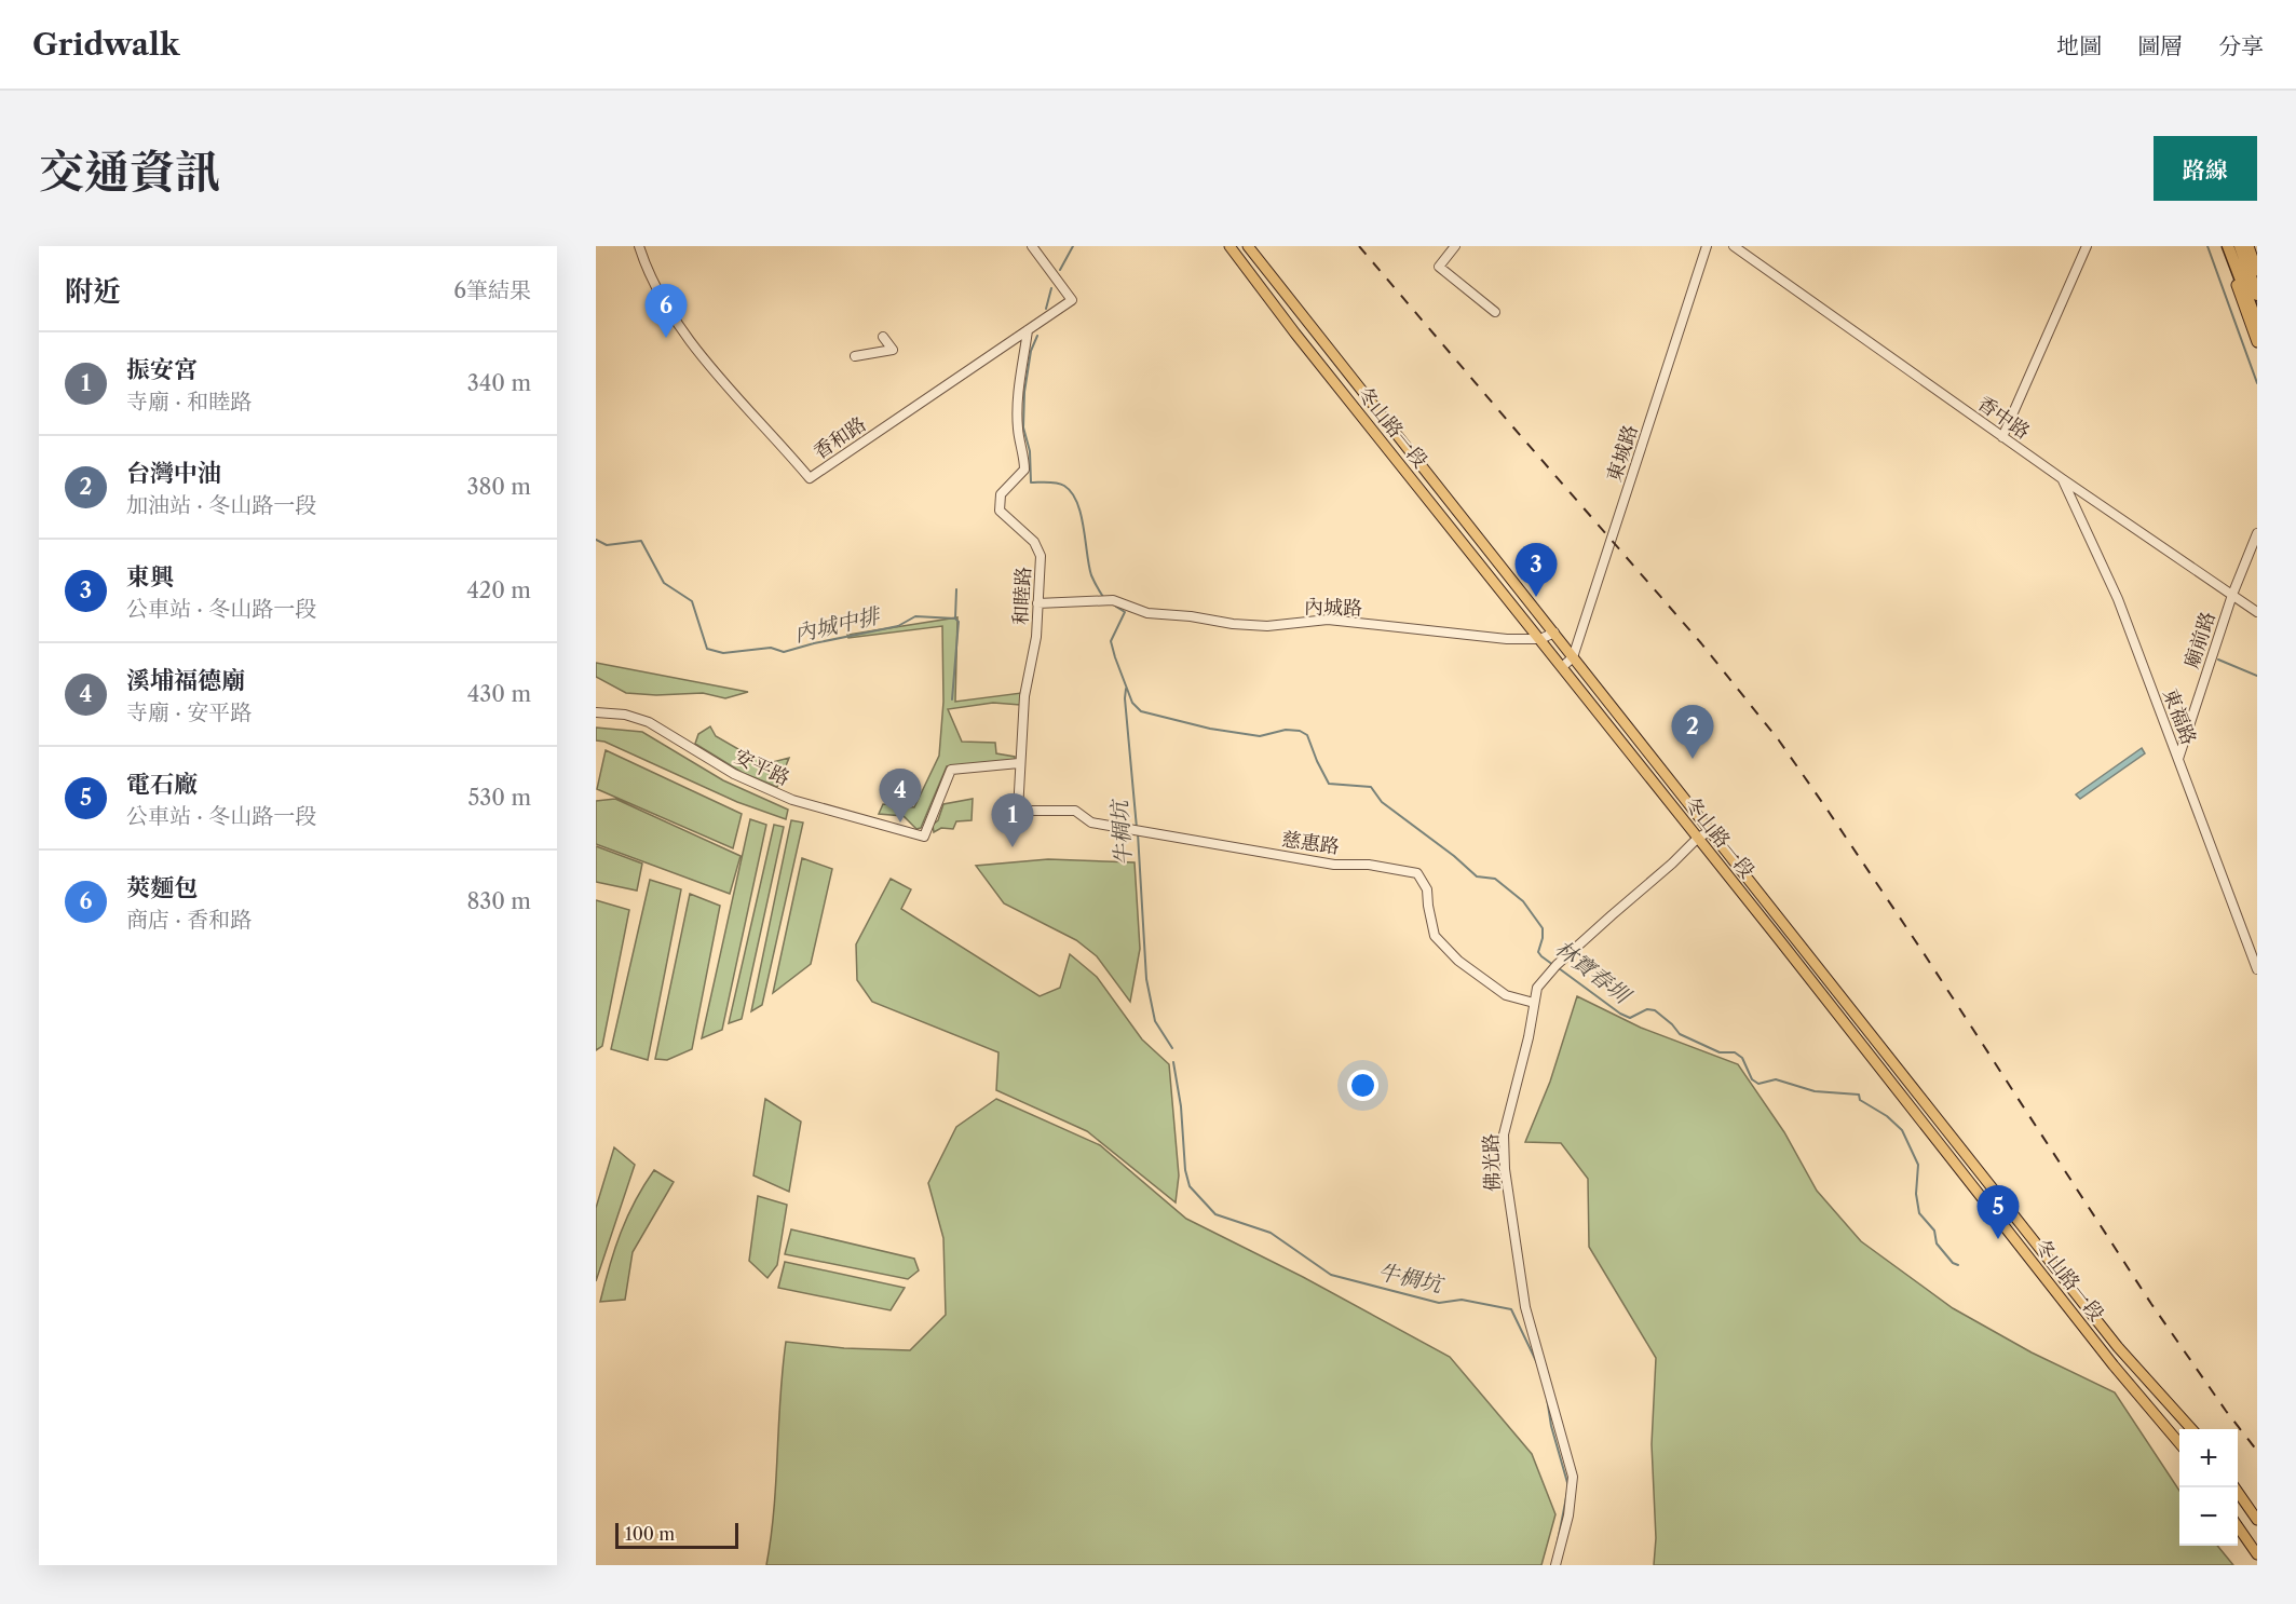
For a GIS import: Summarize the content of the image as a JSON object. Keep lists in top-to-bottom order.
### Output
{
  "streets": {
    "main road": ["冬山路一段"],
    "street": [
      "香中路",
      "香和路",
      "東城路",
      "和睦路",
      "內城路",
      "廟前路",
      "東福路",
      "安平路",
      "慈惠路",
      "佛光路"
    ]
  },
  "crossings": [
    ["香中路", "廟前路"],
    ["香中路", "東福路"],
    ["冬山路一段", "東城路"],
    ["冬山路一段", "內城路"],
    ["冬山路一段", "佛光路"],
    ["香和路", "和睦路"],
    ["和睦路", "內城路"],
    ["和睦路", "安平路"],
    ["和睦路", "慈惠路"],
    ["廟前路", "東福路"],
    ["慈惠路", "佛光路"]
  ],
  "water": ["內城中排", "牛椆坑", "林寶春圳"],
  "scale_bar": "100 m",
  "page": {
    "header": "Gridwalk",
    "nav": ["地圖", "圖層", "分享"],
    "title": "交通資訊",
    "buttons": "路線",
    "heading": ["附近", "6筆結果"],
    "pins": [
      "6",
      "3",
      "2",
      "4",
      "1",
      "5"
    ],
    "list": [
      {
        "mark": "1",
        "name": "振安宮",
        "note": "寺廟 · 和睦路",
        "value": "340 m"
      },
      {
        "mark": "2",
        "name": "台灣中油",
        "note": "加油站 · 冬山路一段",
        "value": "380 m"
      },
      {
        "mark": "3",
        "name": "東興",
        "note": "公車站 · 冬山路一段",
        "value": "420 m"
      },
      {
        "mark": "4",
        "name": "溪埔福德廟",
        "note": "寺廟 · 安平路",
        "value": "430 m"
      },
      {
        "mark": "5",
        "name": "電石廠",
        "note": "公車站 · 冬山路一段",
        "value": "530 m"
      },
      {
        "mark": "6",
        "name": "莢麵包",
        "note": "商店 · 香和路",
        "value": "830 m"
      }
    ],
    "map_buttons": ["+", "−"],
    "scale": "100 m"
  }
}
